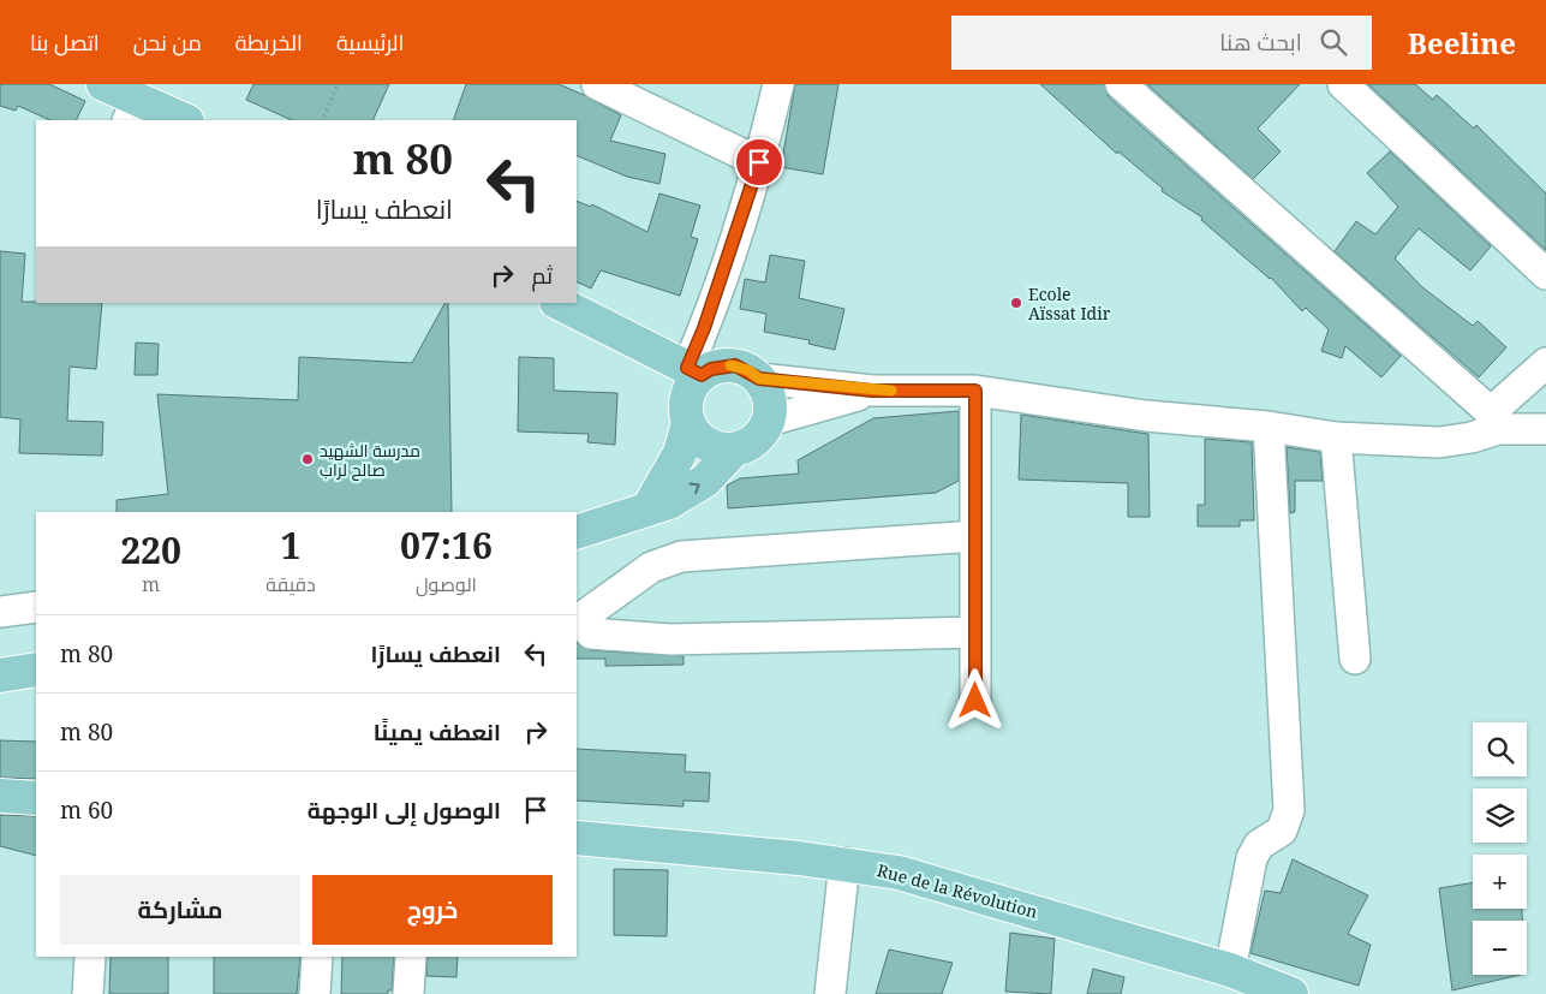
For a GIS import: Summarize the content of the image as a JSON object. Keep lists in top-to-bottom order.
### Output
{
  "streets": {
    "main road": ["Rue de la Révolution"]
  },
  "places": ["Ecole Aïssat Idir", "مدرسة الشهيد صالح لراب"],
  "page": {
    "header": "Beeline",
    "search": "ابحث هنا",
    "nav": [
      "الرئيسية",
      "الخريطة",
      "من نحن",
      "اتصل بنا"
    ],
    "turn": ["80 m", "انعطف يسارًا"],
    "then": "ثم",
    "eta": [
      "07:16",
      "الوصول",
      "1",
      "دقيقة",
      "220",
      "m"
    ],
    "list": [
      {
        "name": "انعطف يسارًا",
        "value": "80 m"
      },
      {
        "name": "انعطف يمينًا",
        "value": "80 m"
      },
      {
        "name": "الوصول إلى الوجهة",
        "value": "60 m"
      }
    ],
    "map_buttons": ["+", "−"],
    "buttons": ["خروج", "مشاركة"]
  }
}
